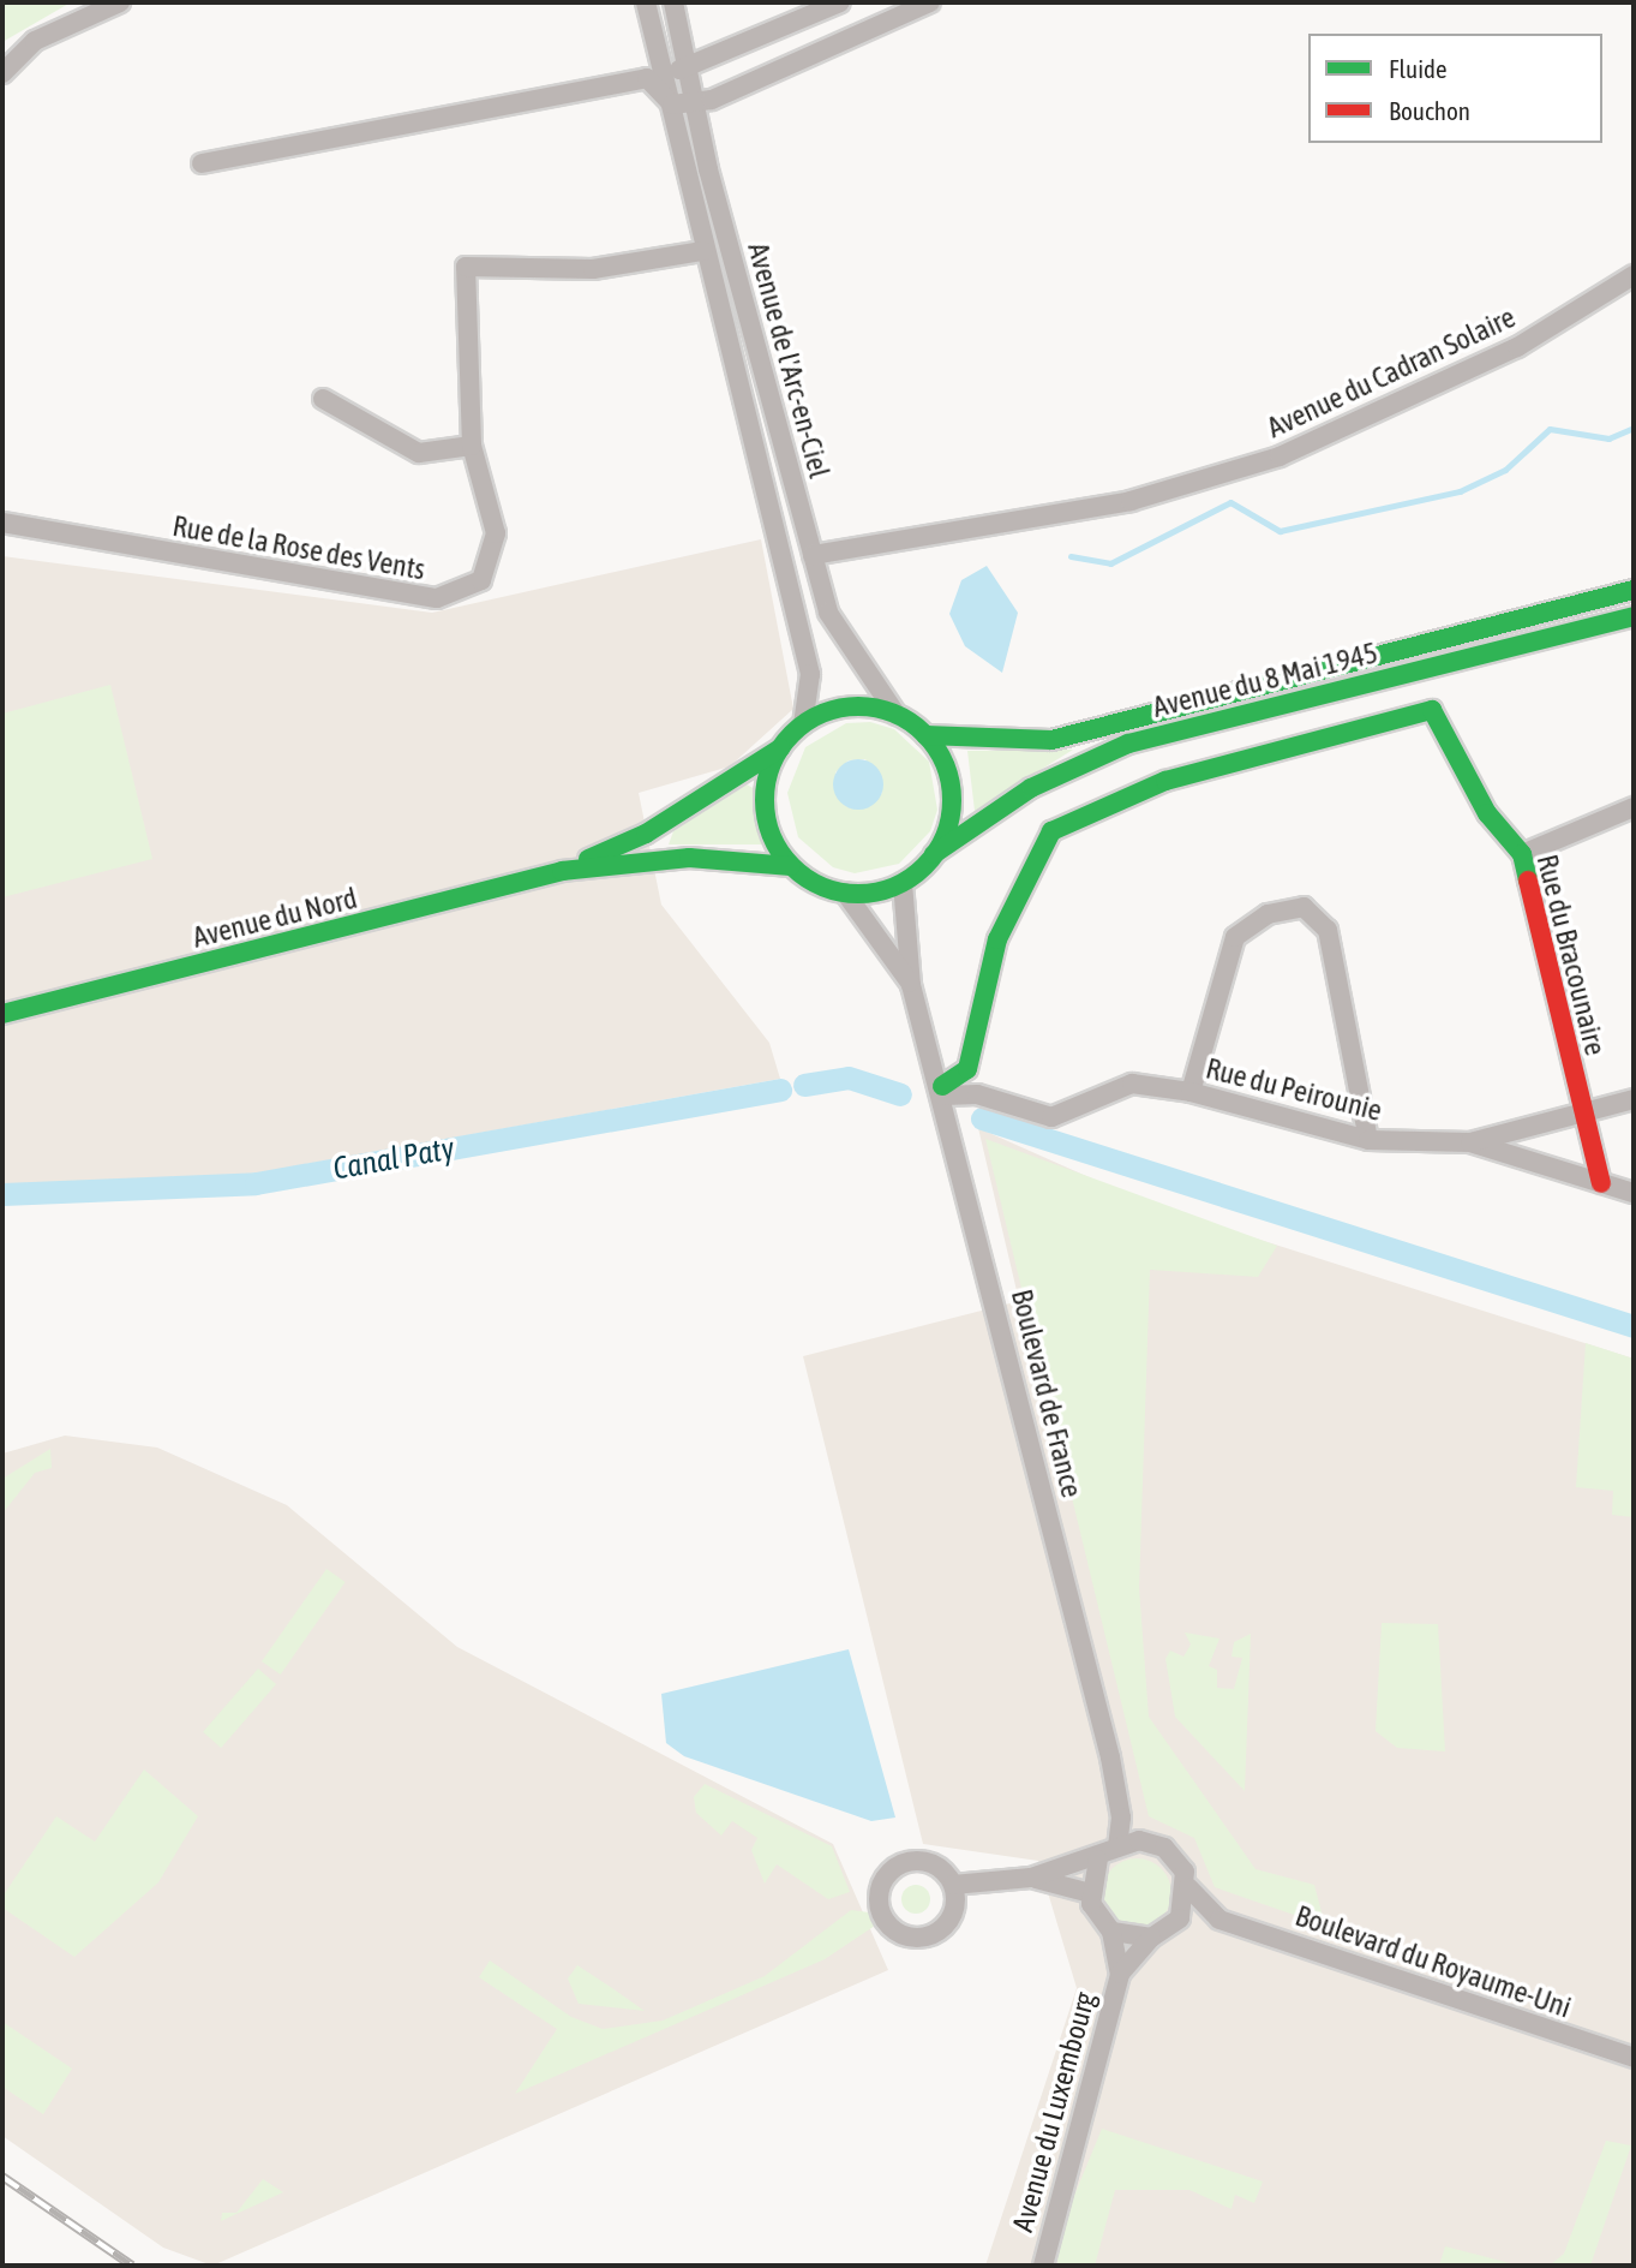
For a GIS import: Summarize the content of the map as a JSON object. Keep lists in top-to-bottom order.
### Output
{
  "streets": {
    "main road": ["Avenue du 8 Mai 1945", "Avenue du Nord", "Rue du Bracounaire"],
    "street": [
      "Avenue de l'Arc-en-Ciel",
      "Avenue du Cadran Solaire",
      "Rue de la Rose des Vents",
      "Rue du Peirounie",
      "Boulevard de France",
      "Boulevard du Royaume-Uni",
      "Avenue du Luxembourg"
    ]
  },
  "crossings": [
    ["Avenue de l'Arc-en-Ciel", "Avenue du Cadran Solaire"],
    ["Avenue de l'Arc-en-Ciel", "Rue de la Rose des Vents"],
    ["Avenue de l'Arc-en-Ciel", "Avenue du 8 Mai 1945"],
    ["Avenue de l'Arc-en-Ciel", "Avenue du Nord"],
    ["Avenue de l'Arc-en-Ciel", "Boulevard de France"],
    ["Avenue du 8 Mai 1945", "Avenue du Nord"],
    ["Avenue du 8 Mai 1945", "Boulevard de France"],
    ["Avenue du Nord", "Boulevard de France"],
    ["Rue du Bracounaire", "Rue du Peirounie"],
    ["Rue du Bracounaire", "Boulevard de France"],
    ["Rue du Peirounie", "Boulevard de France"],
    ["Boulevard de France", "Boulevard du Royaume-Uni"],
    ["Boulevard de France", "Avenue du Luxembourg"],
    ["Boulevard du Royaume-Uni", "Avenue du Luxembourg"]
  ],
  "water": ["Canal Paty"],
  "legend": ["Fluide", "Bouchon"]
}
